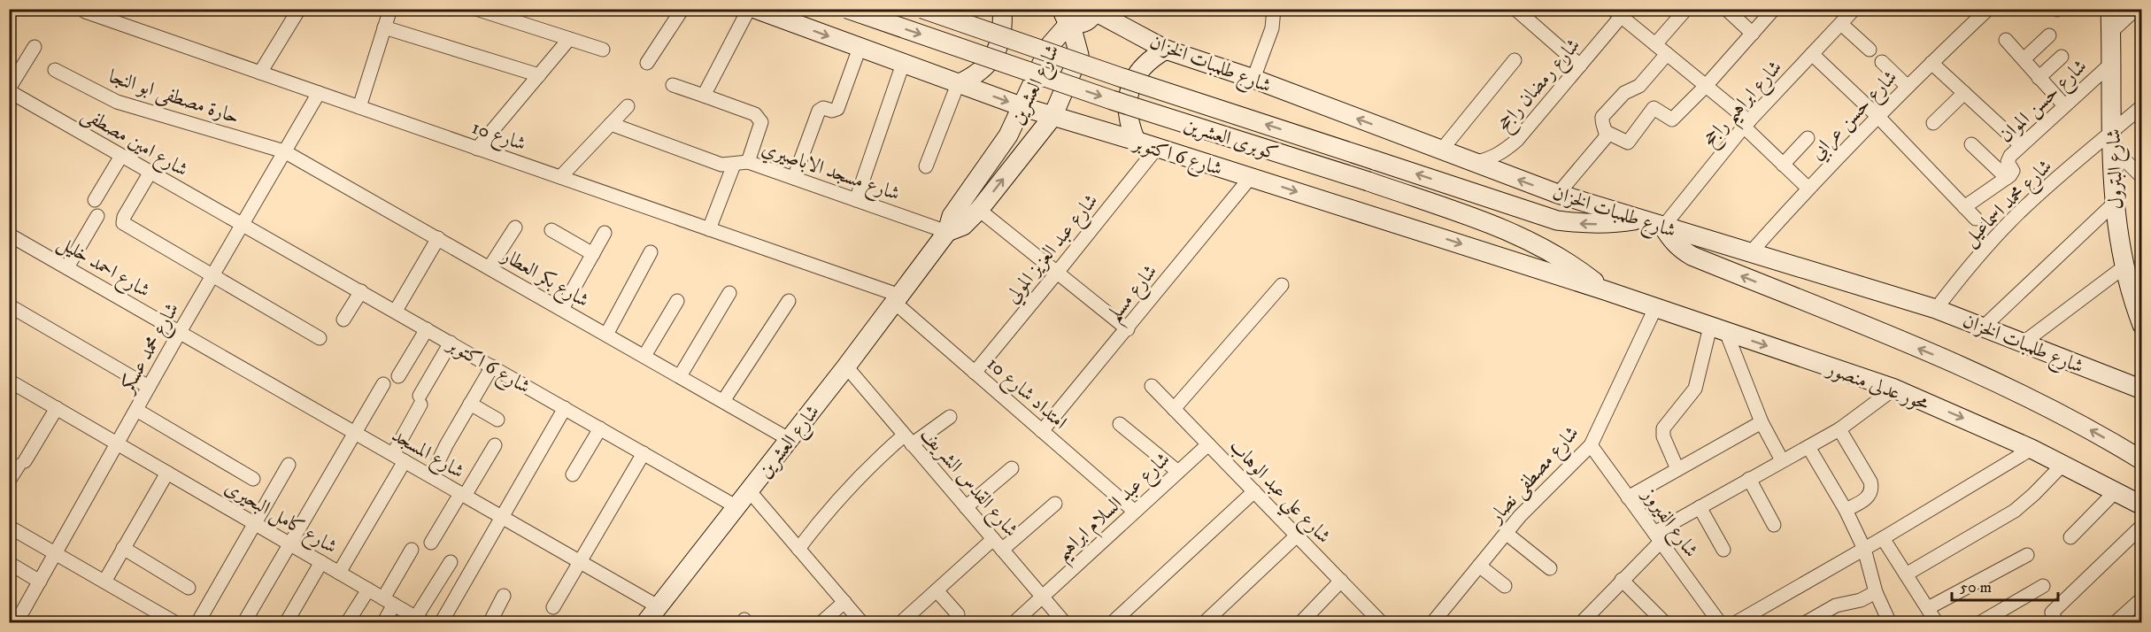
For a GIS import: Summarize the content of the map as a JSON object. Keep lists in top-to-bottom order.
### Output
{
  "streets": {
    "main road": [
      "شارع طلمبات الخزان",
      "شارع العشرين",
      "كوبرى العشرين",
      "شارع 6 اكتوبر",
      "شارع البترول",
      "محور عدلى منصور"
    ],
    "street": [
      "شارع رمضان راجح",
      "حارة مصطفى ابو النجا",
      "شارع حسن الموان",
      "شارع ابراهيم راجح",
      "شارع حسن عرابي",
      "شارع 10",
      "شارع امين مصطفى",
      "شارع مسجد الاباصيري",
      "شارع محمد اسماعيل",
      "شارع عبد العزيز المولي",
      "شارع احمد خليل",
      "شارع بكر العطار",
      "شارع مسلم",
      "شارع محمد عسكر",
      "امتداد شارع 10",
      "شارع المسجد",
      "شارع مصطفى نصار",
      "شارع القدس الشريف",
      "شارع علي عبد الوهاب",
      "شارع عبد السلام ابراهيم",
      "شارع كامل البحيرى",
      "شارع الفيروز"
    ]
  },
  "crossings": [
    ["شارع طلمبات الخزان", "شارع رمضان راجح"],
    ["شارع طلمبات الخزان", "شارع ابراهيم راجح"],
    ["شارع طلمبات الخزان", "شارع حسن عرابي"],
    ["شارع طلمبات الخزان", "كوبرى العشرين"],
    ["شارع طلمبات الخزان", "شارع محمد اسماعيل"],
    ["شارع العشرين", "شارع 10"],
    ["شارع العشرين", "شارع 6 اكتوبر"],
    ["شارع العشرين", "شارع مسجد الاباصيري"],
    ["شارع العشرين", "شارع بكر العطار"],
    ["شارع العشرين", "امتداد شارع 10"],
    ["شارع العشرين", "شارع المسجد"],
    ["شارع العشرين", "شارع القدس الشريف"],
    ["حارة مصطفى ابو النجا", "شارع بكر العطار"],
    ["حارة مصطفى ابو النجا", "شارع محمد عسكر"],
    ["شارع حسن الموان", "شارع البترول"],
    ["شارع 10", "شارع محمد عسكر"],
    ["شارع 10", "امتداد شارع 10"],
    ["كوبرى العشرين", "شارع 6 اكتوبر"],
    ["كوبرى العشرين", "محور عدلى منصور"],
    ["شارع امين مصطفى", "شارع 6 اكتوبر"],
    ["شارع امين مصطفى", "شارع محمد عسكر"],
    ["شارع 6 اكتوبر", "شارع عبد العزيز المولي"],
    ["شارع 6 اكتوبر", "شارع مسلم"],
    ["شارع 6 اكتوبر", "شارع محمد عسكر"],
    ["شارع 6 اكتوبر", "محور عدلى منصور"],
    ["شارع البترول", "شارع محمد اسماعيل"],
    ["شارع عبد العزيز المولي", "امتداد شارع 10"],
    ["شارع احمد خليل", "شارع محمد عسكر"],
    ["شارع احمد خليل", "شارع المسجد"],
    ["شارع بكر العطار", "شارع محمد عسكر"],
    ["شارع مسلم", "امتداد شارع 10"],
    ["شارع محمد عسكر", "شارع المسجد"],
    ["شارع محمد عسكر", "شارع كامل البحيرى"],
    ["محور عدلى منصور", "شارع مصطفى نصار"],
    ["امتداد شارع 10", "شارع عبد السلام ابراهيم"],
    ["شارع مصطفى نصار", "شارع الفيروز"],
    ["شارع القدس الشريف", "شارع عبد السلام ابراهيم"],
    ["شارع علي عبد الوهاب", "شارع عبد السلام ابراهيم"]
  ],
  "one_way": ["شارع 6 اكتوبر"],
  "scale_bar": "50 m"
}
